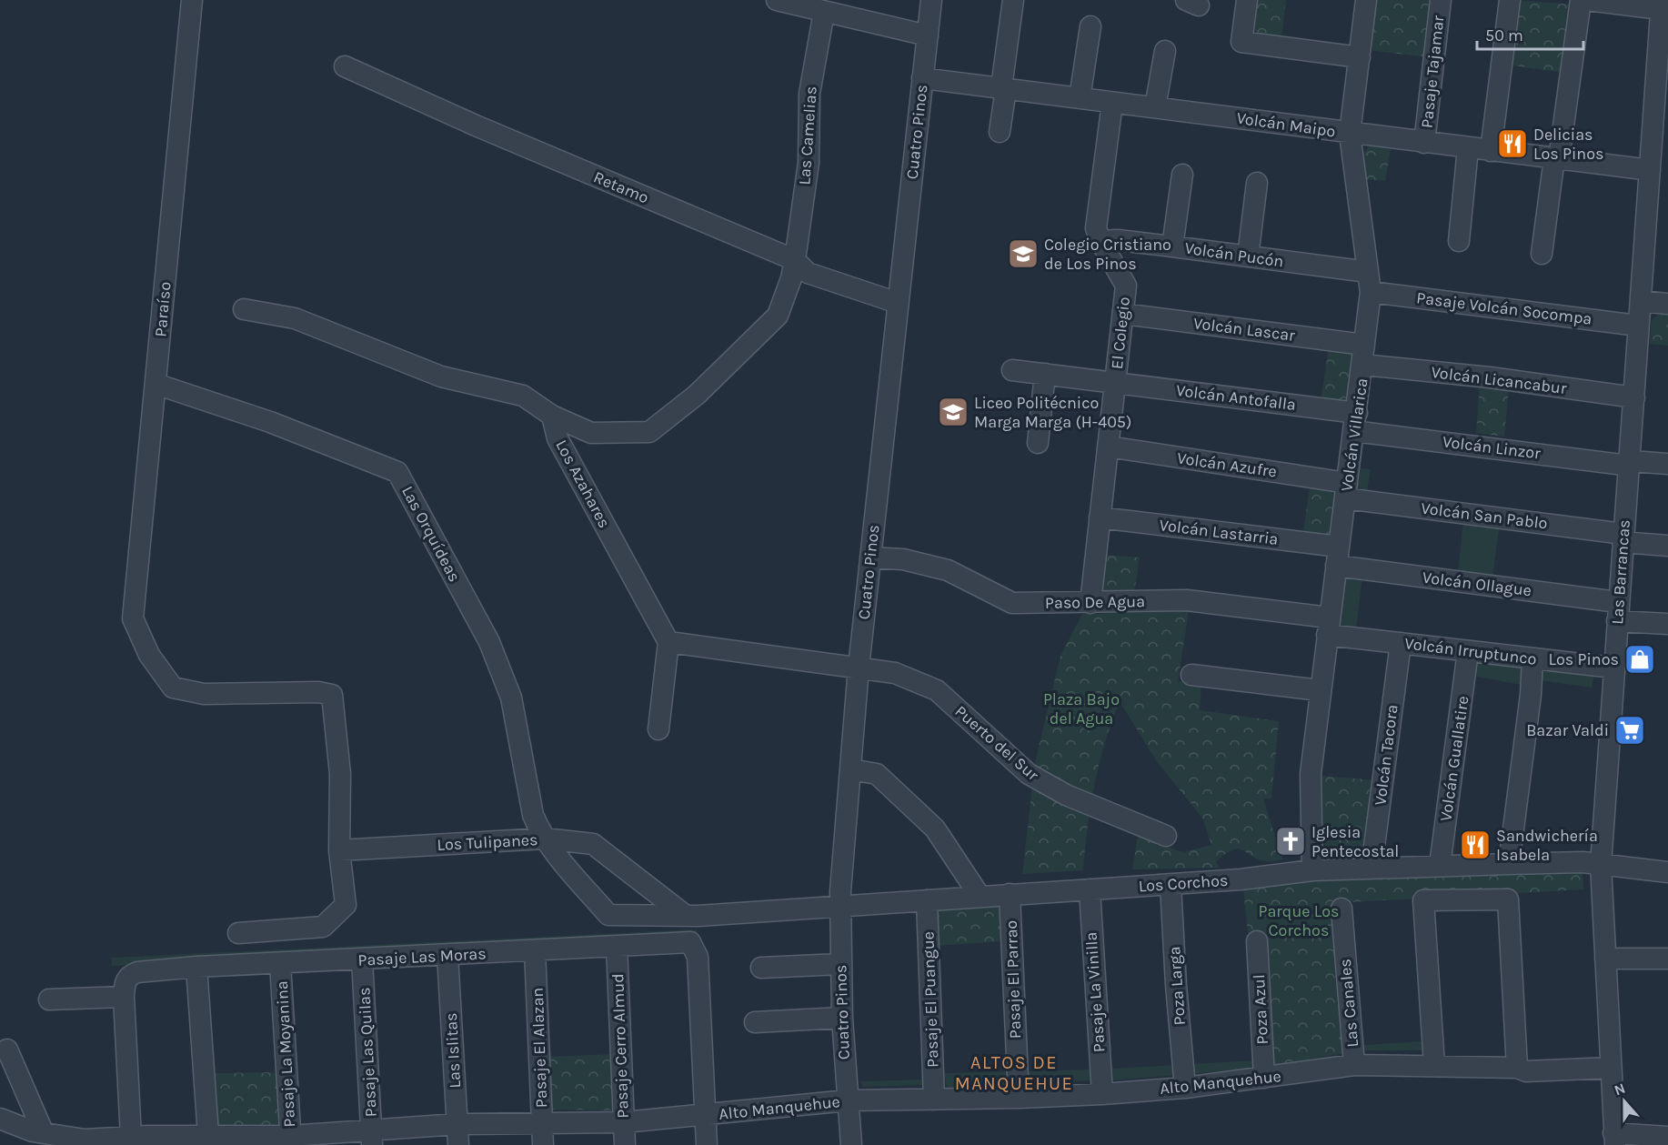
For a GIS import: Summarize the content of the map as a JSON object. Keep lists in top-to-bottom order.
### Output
{
  "streets": {
    "street": [
      "Pasaje Tajamar",
      "Volcán Maipo",
      "Cuatro Pinos",
      "Las Camelias",
      "Retamo",
      "Volcán Pucón",
      "Pasaje Volcán Socompa",
      "Paraíso",
      "Volcán Lascar",
      "El Colegio",
      "Volcán Licancabur",
      "Volcán Antofalla",
      "Volcán Villarica",
      "Volcán Linzor",
      "Volcán Azufre",
      "Los Azahares",
      "Volcán San Pablo",
      "Volcán Lastarria",
      "Las Orquídeas",
      "Las Barrancas",
      "Volcán Ollague",
      "Paso De Agua",
      "Volcán Irruptunco",
      "Puerto del Sur",
      "Volcán Tacora",
      "Volcán Guallatire",
      "Los Tulipanes",
      "Los Corchos",
      "Pasaje Las Moras",
      "Pasaje El Parrao",
      "Poza Larga",
      "Pasaje La Vinilla",
      "Pasaje El Puangue",
      "Las Canales",
      "Poza Azul",
      "Pasaje Cerro Almud",
      "Pasaje El Alazan",
      "Las Islitas",
      "Pasaje Las Quilas",
      "Pasaje La Moyanina",
      "Alto Manquehue"
    ]
  },
  "crossings": [
    ["Pasaje Tajamar", "Volcán Maipo"],
    ["Volcán Maipo", "Cuatro Pinos"],
    ["Volcán Maipo", "El Colegio"],
    ["Volcán Maipo", "Volcán Villarica"],
    ["Volcán Maipo", "Las Barrancas"],
    ["Cuatro Pinos", "Retamo"],
    ["Cuatro Pinos", "Paso De Agua"],
    ["Cuatro Pinos", "Puerto del Sur"],
    ["Cuatro Pinos", "Los Corchos"],
    ["Cuatro Pinos", "Alto Manquehue"],
    ["Las Camelias", "Retamo"],
    ["Las Camelias", "Los Azahares"],
    ["Volcán Pucón", "Pasaje Volcán Socompa"],
    ["Volcán Pucón", "El Colegio"],
    ["Volcán Pucón", "Volcán Villarica"],
    ["Pasaje Volcán Socompa", "Volcán Villarica"],
    ["Pasaje Volcán Socompa", "Las Barrancas"],
    ["Paraíso", "Las Orquídeas"],
    ["Paraíso", "Los Tulipanes"],
    ["Volcán Lascar", "El Colegio"],
    ["Volcán Lascar", "Volcán Licancabur"],
    ["Volcán Lascar", "Volcán Villarica"],
    ["El Colegio", "Volcán Antofalla"],
    ["El Colegio", "Volcán Azufre"],
    ["El Colegio", "Volcán Lastarria"],
    ["El Colegio", "Paso De Agua"],
    ["Volcán Licancabur", "Volcán Villarica"],
    ["Volcán Licancabur", "Las Barrancas"],
    ["Volcán Antofalla", "Volcán Villarica"],
    ["Volcán Antofalla", "Volcán Linzor"],
    ["Volcán Villarica", "Volcán Linzor"],
    ["Volcán Villarica", "Volcán Azufre"],
    ["Volcán Villarica", "Volcán San Pablo"],
    ["Volcán Villarica", "Volcán Lastarria"],
    ["Volcán Villarica", "Volcán Ollague"],
    ["Volcán Villarica", "Paso De Agua"],
    ["Volcán Villarica", "Volcán Irruptunco"],
    ["Volcán Villarica", "Los Corchos"],
    ["Volcán Linzor", "Las Barrancas"],
    ["Volcán Azufre", "Volcán San Pablo"],
    ["Volcán San Pablo", "Las Barrancas"],
    ["Volcán Lastarria", "Volcán Ollague"],
    ["Las Orquídeas", "Los Tulipanes"],
    ["Las Barrancas", "Volcán Ollague"],
    ["Las Barrancas", "Volcán Irruptunco"],
    ["Las Barrancas", "Los Corchos"],
    ["Las Barrancas", "Alto Manquehue"],
    ["Paso De Agua", "Volcán Irruptunco"],
    ["Volcán Irruptunco", "Volcán Tacora"],
    ["Volcán Irruptunco", "Volcán Guallatire"],
    ["Volcán Tacora", "Los Corchos"],
    ["Volcán Guallatire", "Los Corchos"],
    ["Los Tulipanes", "Los Corchos"],
    ["Los Corchos", "Pasaje El Parrao"],
    ["Los Corchos", "Poza Larga"],
    ["Los Corchos", "Pasaje La Vinilla"],
    ["Los Corchos", "Pasaje El Puangue"],
    ["Pasaje Las Moras", "Pasaje Cerro Almud"],
    ["Pasaje Las Moras", "Pasaje El Alazan"],
    ["Pasaje Las Moras", "Las Islitas"],
    ["Pasaje Las Moras", "Pasaje Las Quilas"],
    ["Pasaje Las Moras", "Pasaje La Moyanina"],
    ["Pasaje Las Moras", "Alto Manquehue"],
    ["Pasaje El Parrao", "Alto Manquehue"],
    ["Poza Larga", "Alto Manquehue"],
    ["Pasaje La Vinilla", "Alto Manquehue"],
    ["Pasaje El Puangue", "Alto Manquehue"],
    ["Las Canales", "Alto Manquehue"],
    ["Poza Azul", "Alto Manquehue"],
    ["Pasaje Cerro Almud", "Alto Manquehue"],
    ["Pasaje El Alazan", "Alto Manquehue"],
    ["Las Islitas", "Alto Manquehue"],
    ["Pasaje Las Quilas", "Alto Manquehue"],
    ["Pasaje La Moyanina", "Alto Manquehue"]
  ],
  "districts": ["ALTOS DE MANQUEHUE"],
  "parks": ["Plaza Bajo del Agua", "Parque Los Corchos"],
  "places": {
    "restaurant": ["Delicias Los Pinos", "Sandwichería Isabela"],
    "school or university": ["Colegio Cristiano de Los Pinos", "Liceo Politécnico Marga Marga (H-405)"],
    "shop": ["Los Pinos"],
    "supermarket": ["Bazar Valdi"],
    "church": ["Iglesia Pentecostal"]
  },
  "scale_bar": "50 m",
  "north": "top"
}
